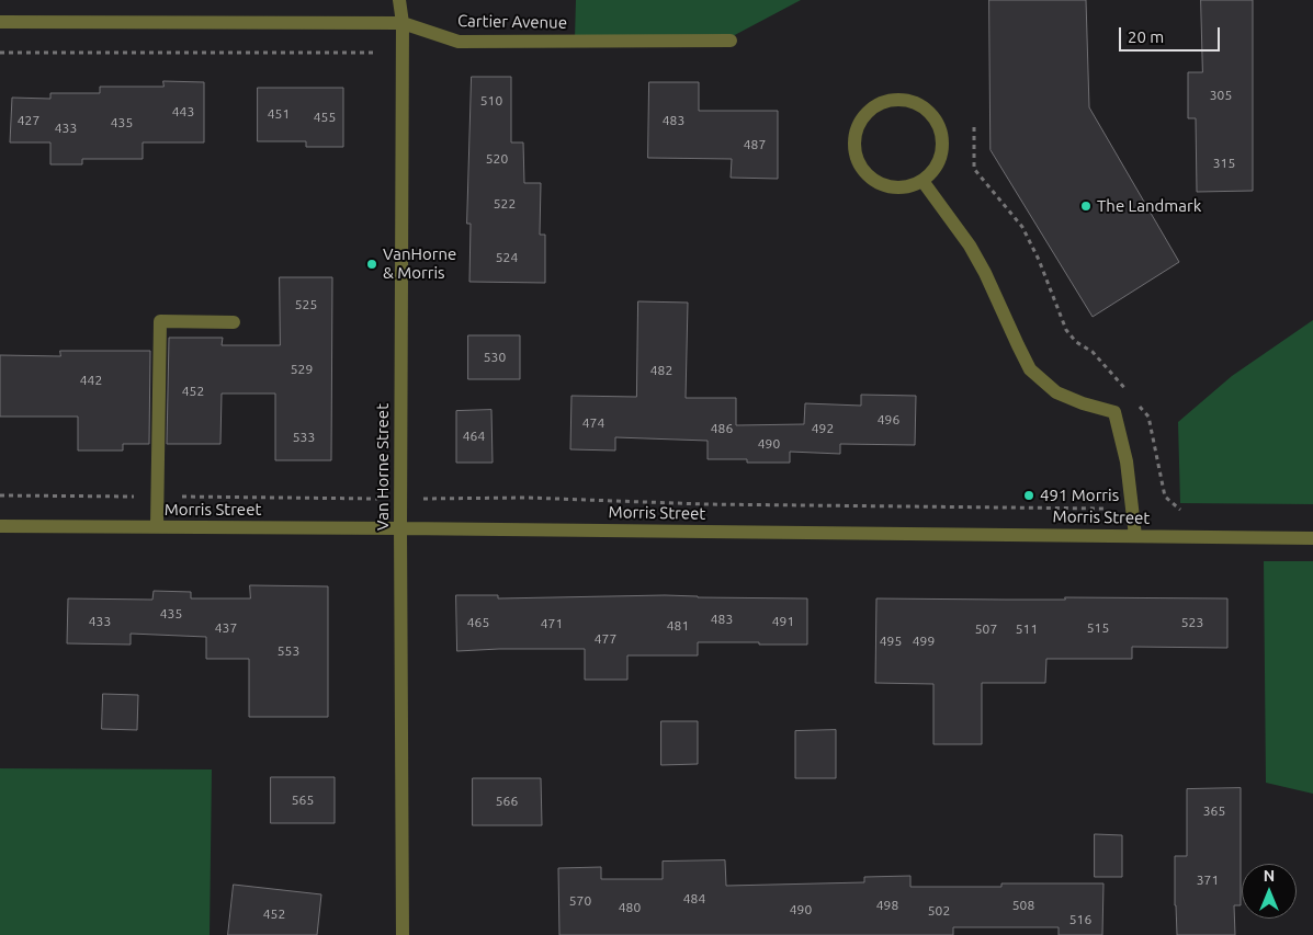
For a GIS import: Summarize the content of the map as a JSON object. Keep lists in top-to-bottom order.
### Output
{
  "streets": {
    "street": ["Cartier Avenue", "Van Horne Street", "Morris Street"]
  },
  "crossings": [
    ["Cartier Avenue", "Van Horne Street"],
    ["Van Horne Street", "Morris Street"]
  ],
  "places": ["The Landmark", "VanHorne & Morris", "491 Morris"],
  "house_numbers": [
    "305",
    "510",
    "443",
    "451",
    "455",
    "427",
    "483",
    "435",
    "433",
    "487",
    "520",
    "315",
    "522",
    "524",
    "525",
    "530",
    "529",
    "482",
    "442",
    "452",
    "496",
    "474",
    "486",
    "492",
    "464",
    "533",
    "490",
    "435",
    "483",
    "433",
    "491",
    "465",
    "523",
    "471",
    "481",
    "437",
    "515",
    "507",
    "511",
    "477",
    "495",
    "499",
    "553",
    "565",
    "566",
    "365",
    "371",
    "484",
    "570",
    "498",
    "508",
    "480",
    "490",
    "502",
    "452",
    "516"
  ],
  "scale_bar": "20 m",
  "north": "top"
}
